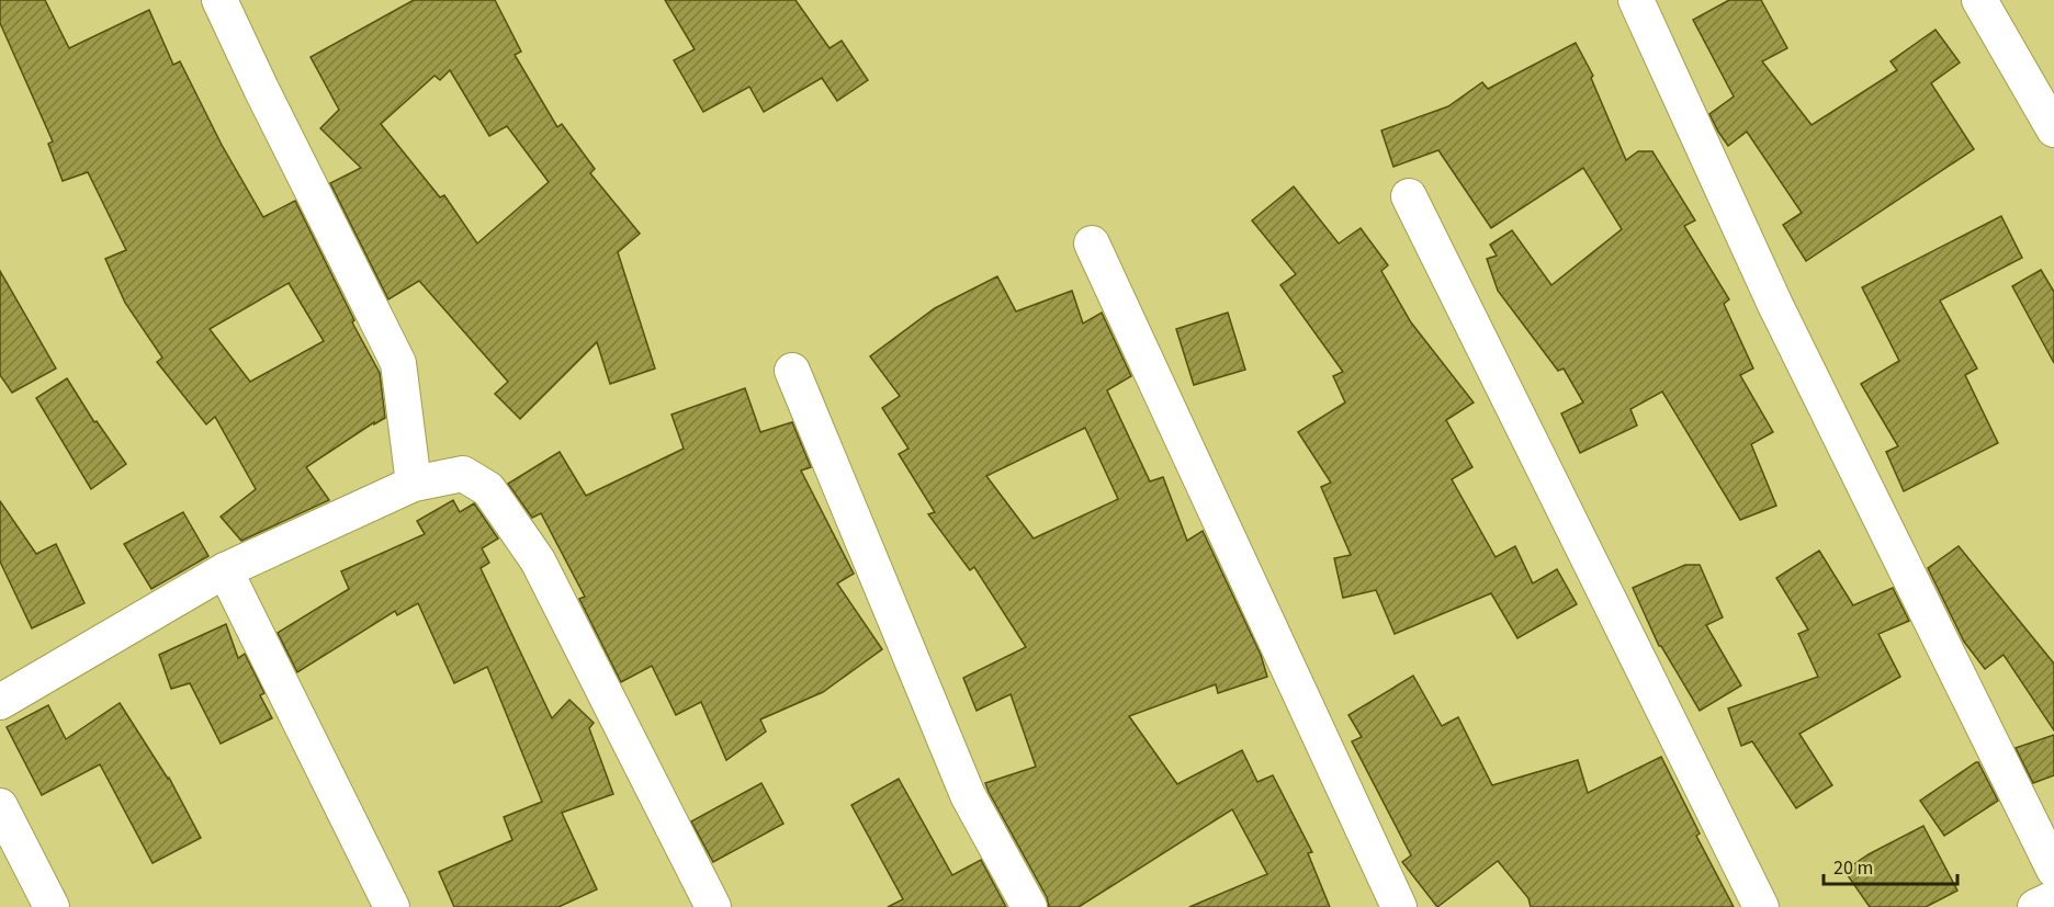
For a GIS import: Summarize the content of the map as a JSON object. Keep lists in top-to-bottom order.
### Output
{
  "scale_bar": "20 m"
}
